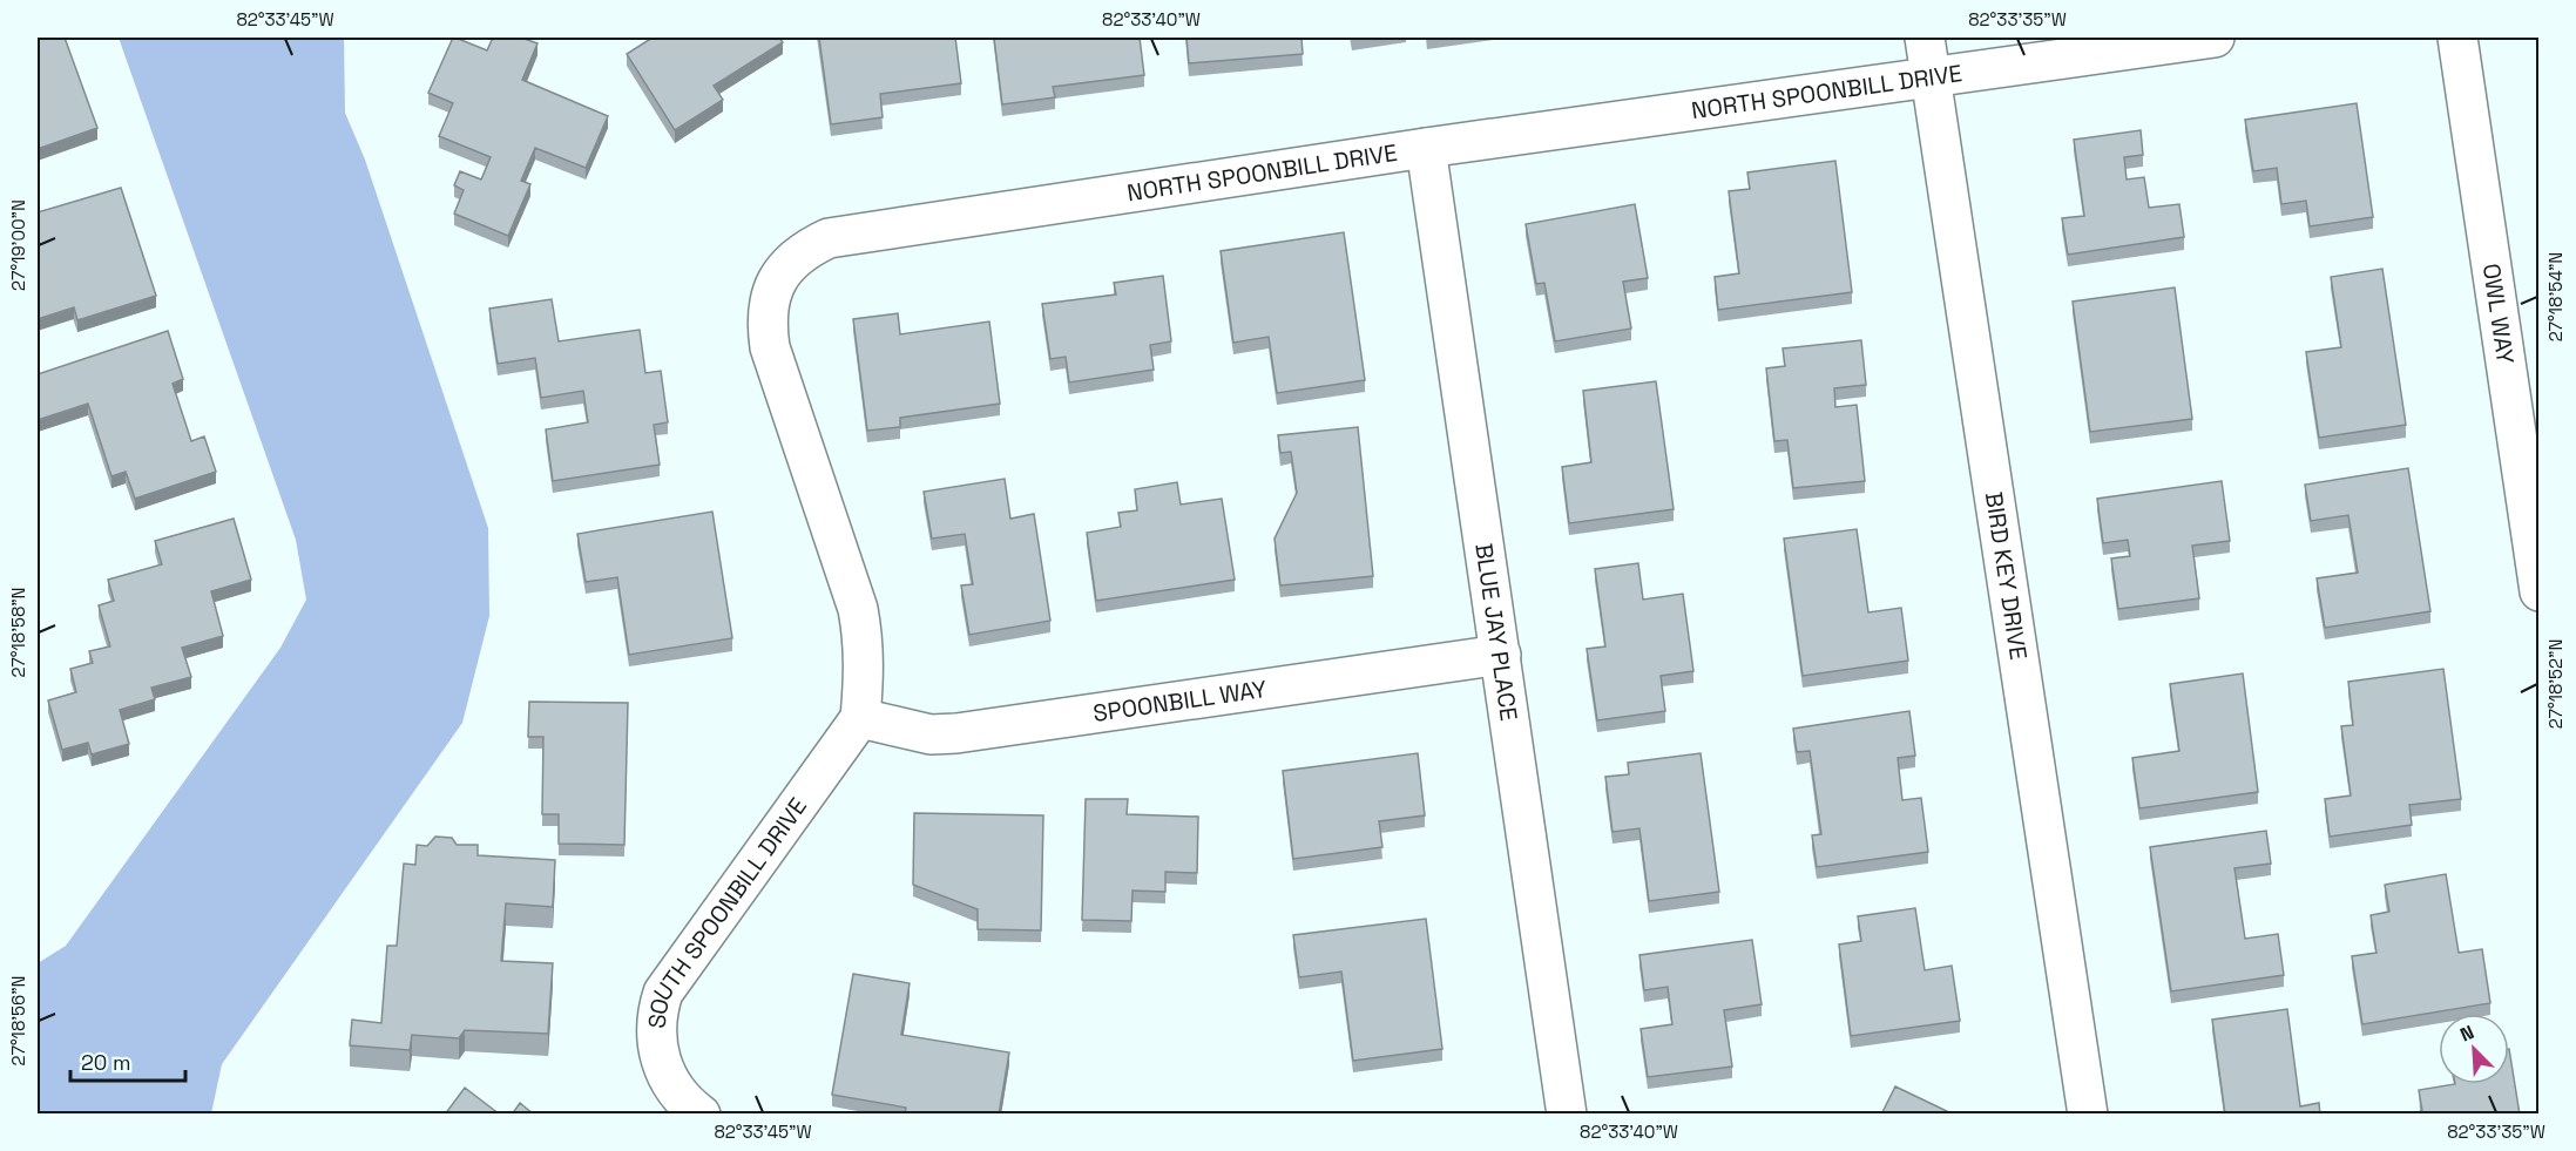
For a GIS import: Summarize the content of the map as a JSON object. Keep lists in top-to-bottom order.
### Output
{
  "streets": {
    "street": [
      "NORTH SPOONBILL DRIVE",
      "OWL WAY",
      "BIRD KEY DRIVE",
      "BLUE JAY PLACE",
      "SPOONBILL WAY",
      "SOUTH SPOONBILL DRIVE"
    ]
  },
  "crossings": [
    ["NORTH SPOONBILL DRIVE", "BIRD KEY DRIVE"],
    ["NORTH SPOONBILL DRIVE", "BLUE JAY PLACE"],
    ["NORTH SPOONBILL DRIVE", "SPOONBILL WAY"],
    ["NORTH SPOONBILL DRIVE", "SOUTH SPOONBILL DRIVE"],
    ["BLUE JAY PLACE", "SPOONBILL WAY"],
    ["SPOONBILL WAY", "SOUTH SPOONBILL DRIVE"]
  ],
  "scale_bar": "20 m",
  "north": "top left",
  "coordinates": [
    "82°33'45\"W",
    "82°33'40\"W",
    "82°33'35\"W",
    "27°19'00\"N",
    "27°18'54\"N",
    "27°18'58\"N",
    "27°18'52\"N",
    "27°18'56\"N"
  ]
}
